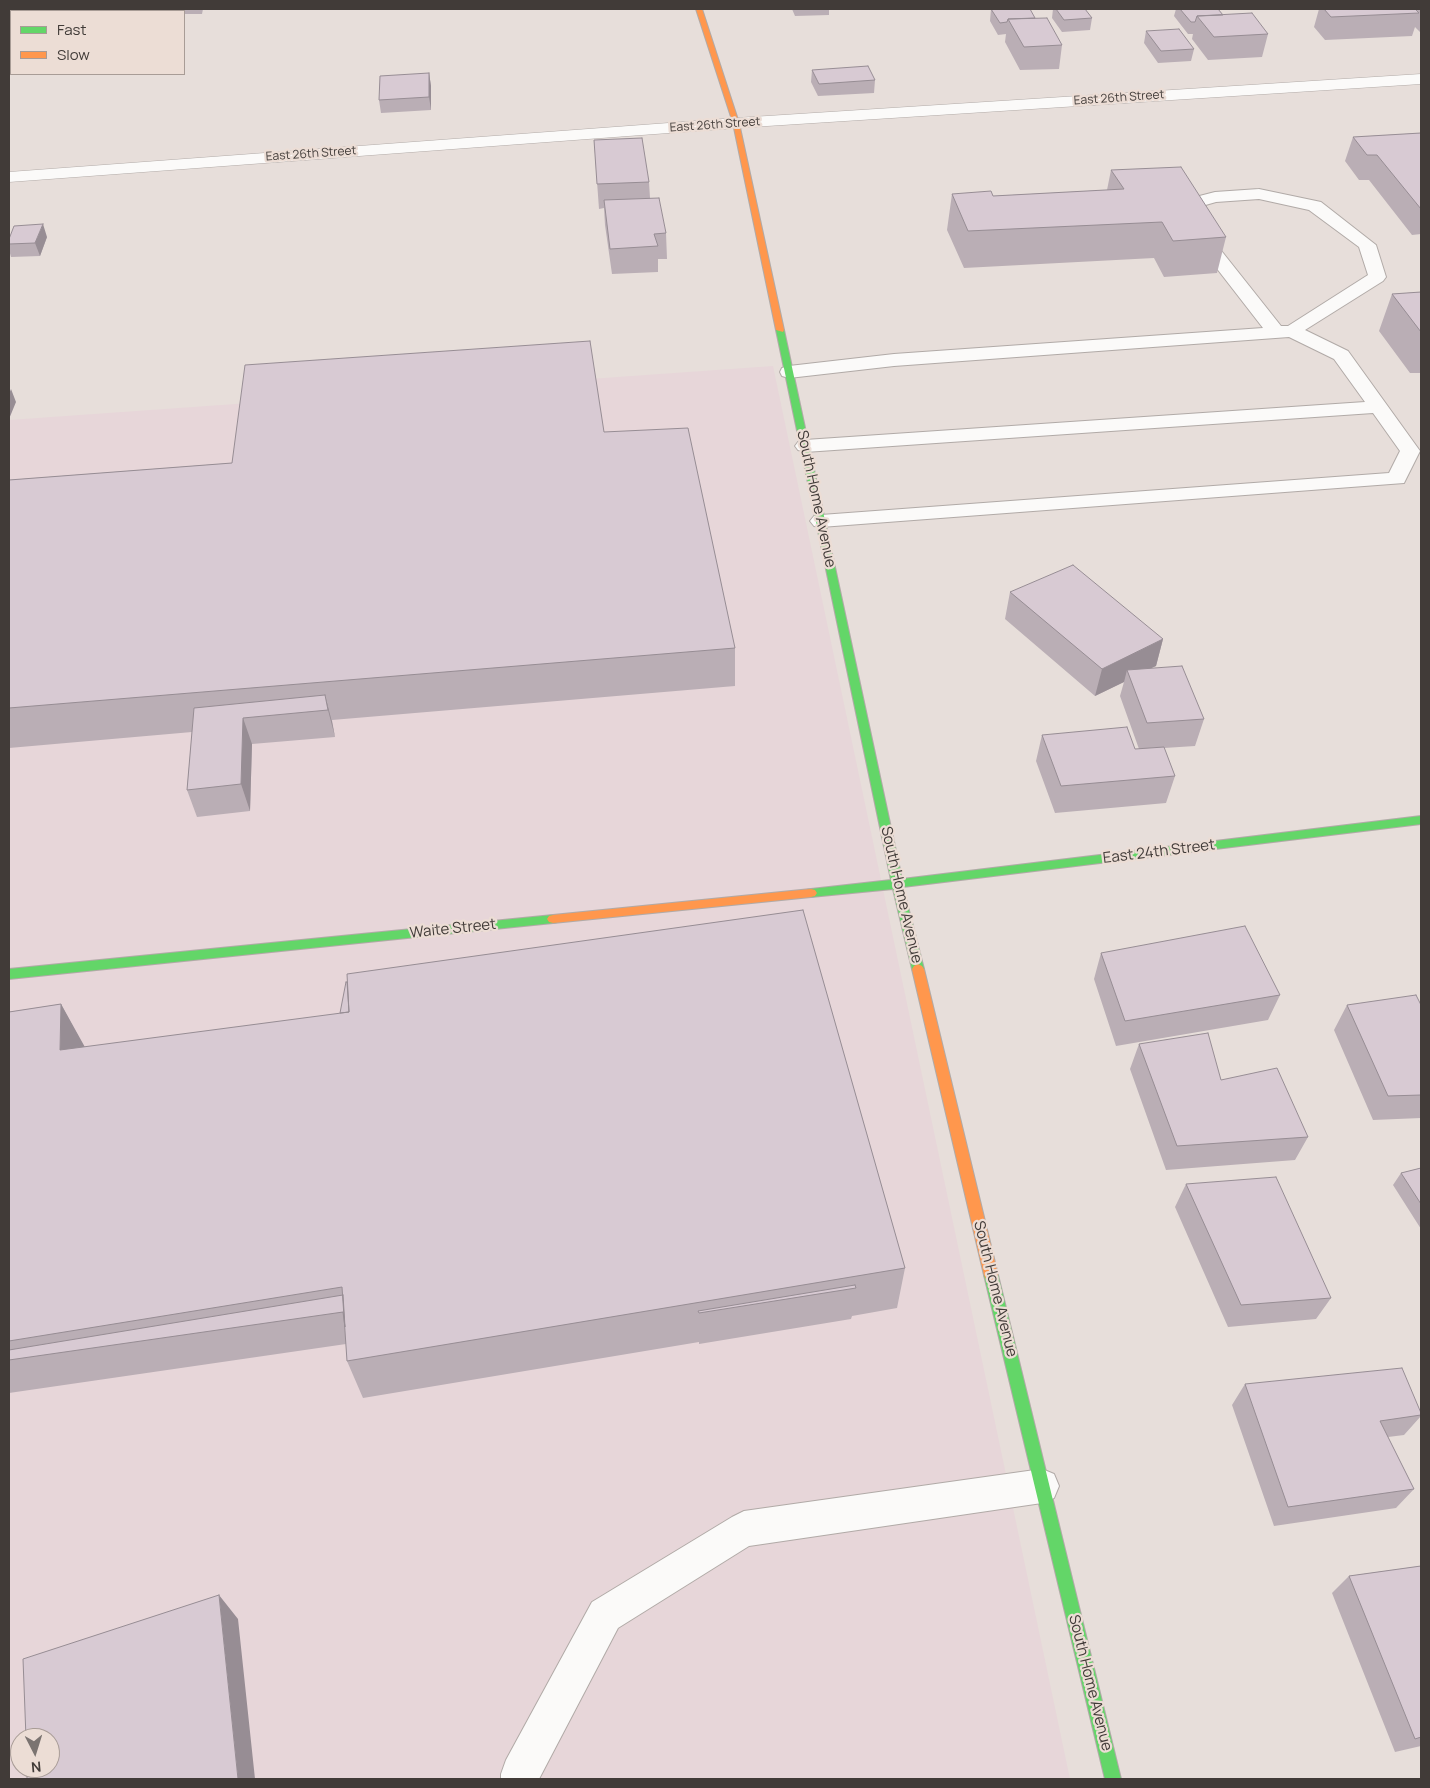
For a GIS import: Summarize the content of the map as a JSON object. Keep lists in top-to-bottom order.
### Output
{
  "streets": {
    "street": [
      "East 26th Street",
      "South Home Avenue",
      "East 24th Street",
      "Waite Street"
    ]
  },
  "crossings": [
    ["East 26th Street", "South Home Avenue"],
    ["South Home Avenue", "East 24th Street"],
    ["South Home Avenue", "Waite Street"],
    ["East 24th Street", "Waite Street"]
  ],
  "legend": ["Fast", "Slow"],
  "north": "bottom"
}
